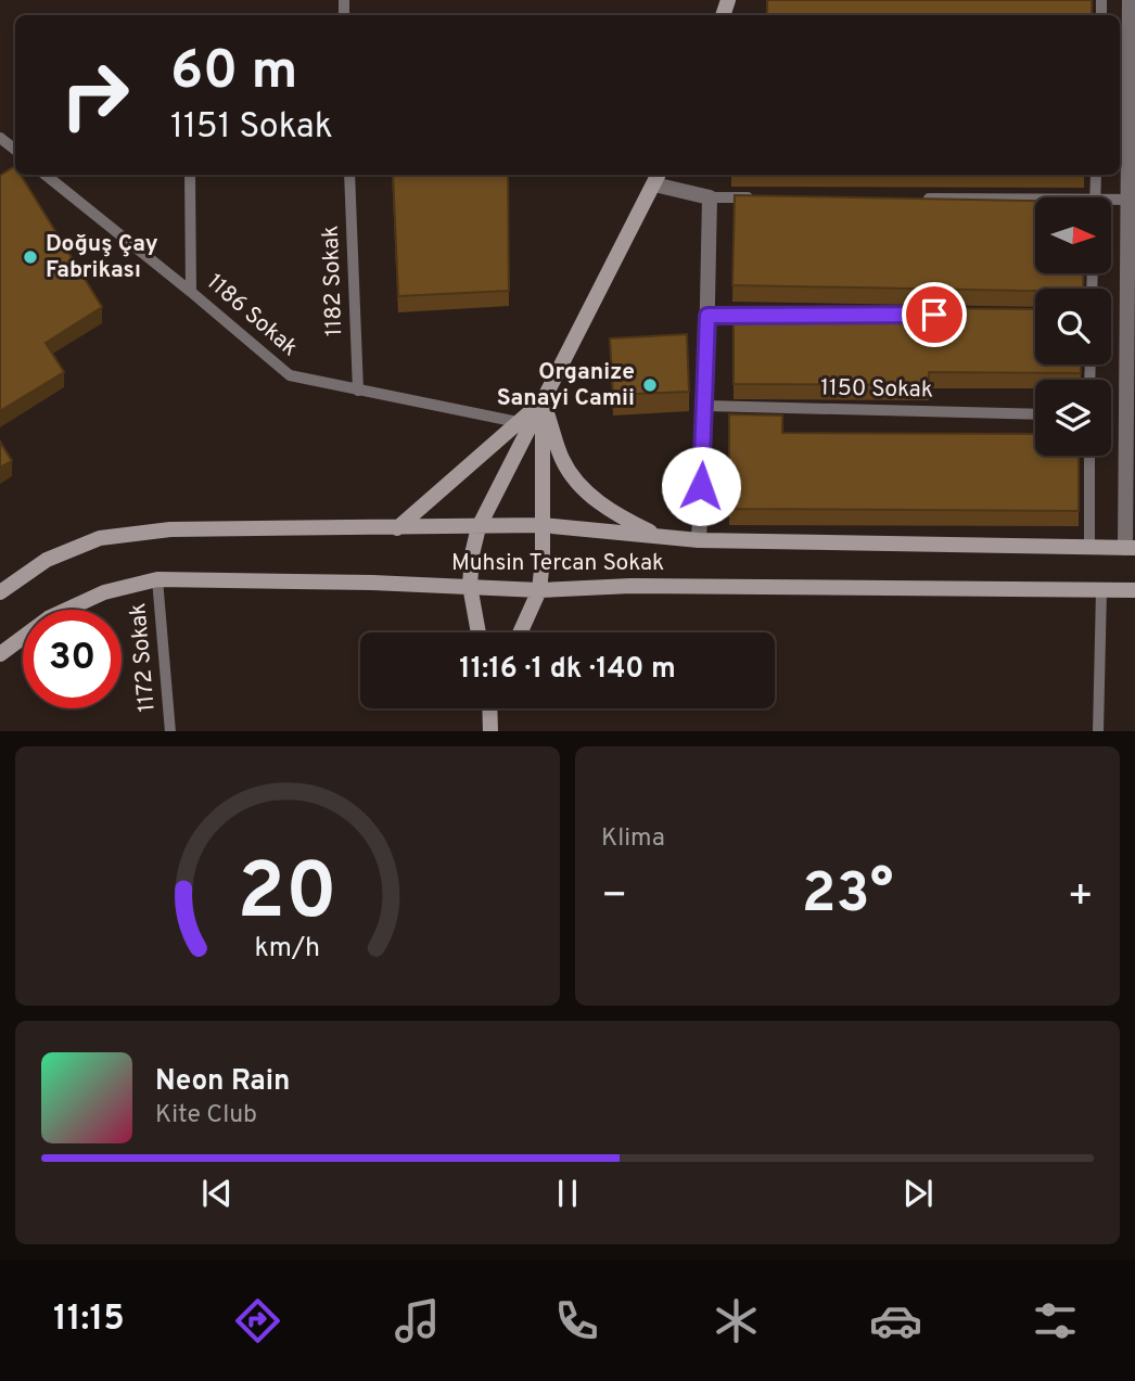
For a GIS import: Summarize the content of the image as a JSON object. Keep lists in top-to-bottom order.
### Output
{
  "streets": {
    "street": ["Muhsin Tercan Sokak"],
    "lane": [
      "1182 Sokak",
      "1186 Sokak",
      "1150 Sokak",
      "1172 Sokak"
    ]
  },
  "crossings": [
    ["1182 Sokak", "1186 Sokak"],
    ["Muhsin Tercan Sokak", "1172 Sokak"]
  ],
  "places": ["Doğuş Çay Fabrikası", "Organize Sanayi Camii"],
  "north": "right",
  "page": {
    "turn": ["60 m", "1151 Sokak"],
    "limit": "30",
    "trip": "11:16 · 1 dk · 140 m",
    "tile": "Klima",
    "heat": ["−", "23°", "+"],
    "song": ["Neon Rain", "Kite Club"],
    "tabs": "11:15",
    "gauge": ["20", "km/h"]
  }
}
